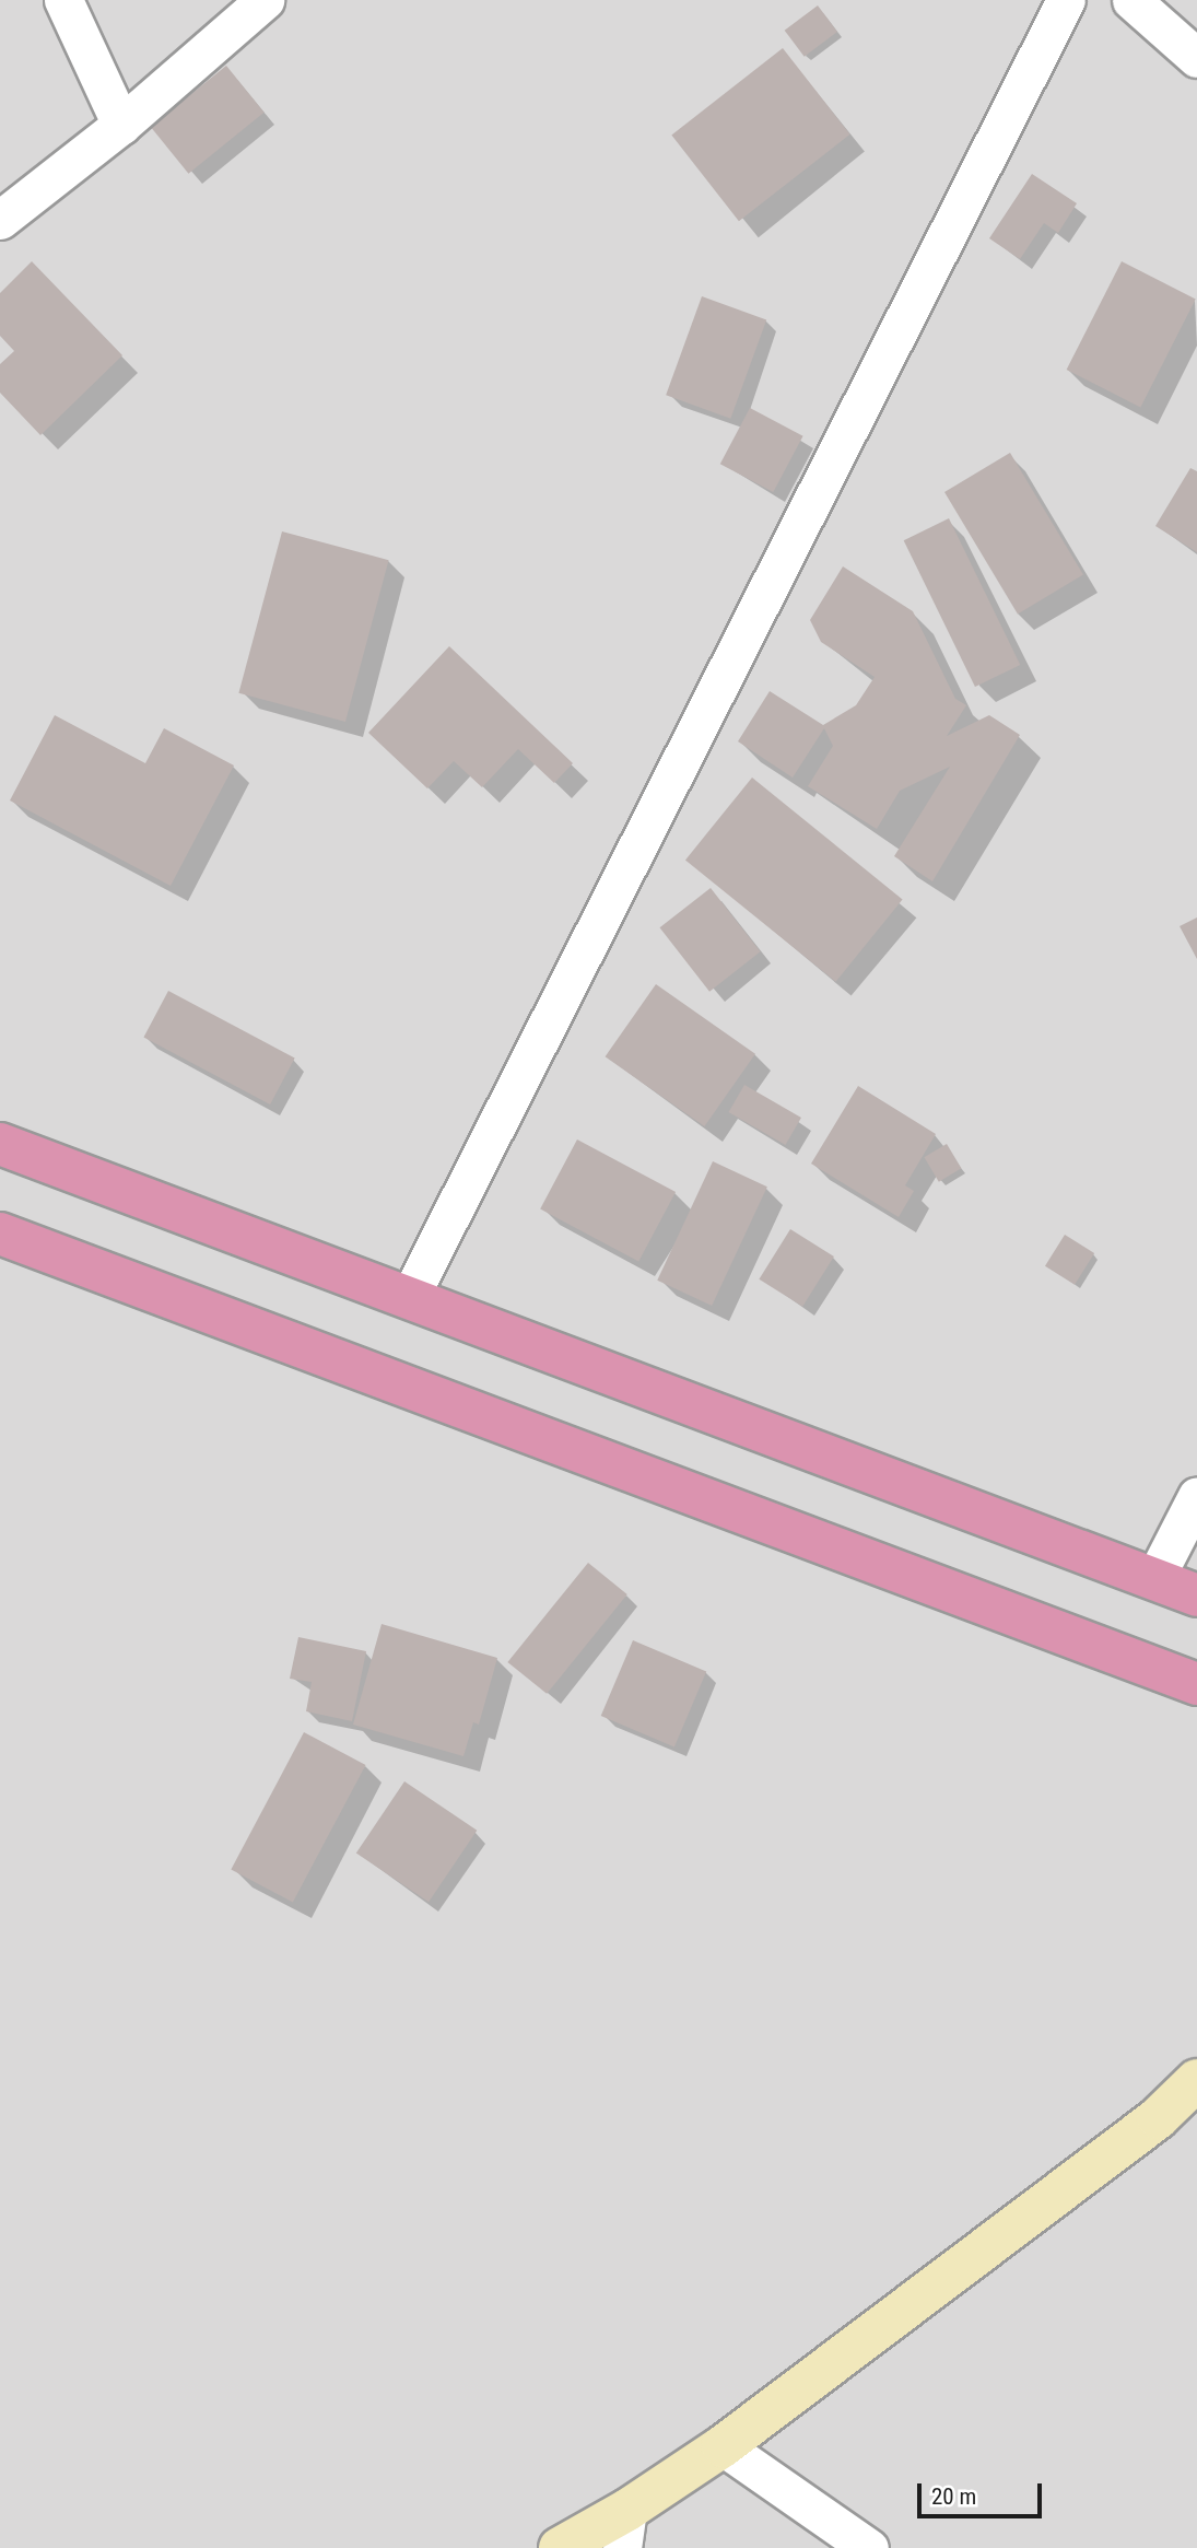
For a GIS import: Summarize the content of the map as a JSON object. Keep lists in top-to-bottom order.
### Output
{
  "scale_bar": "20 m"
}
